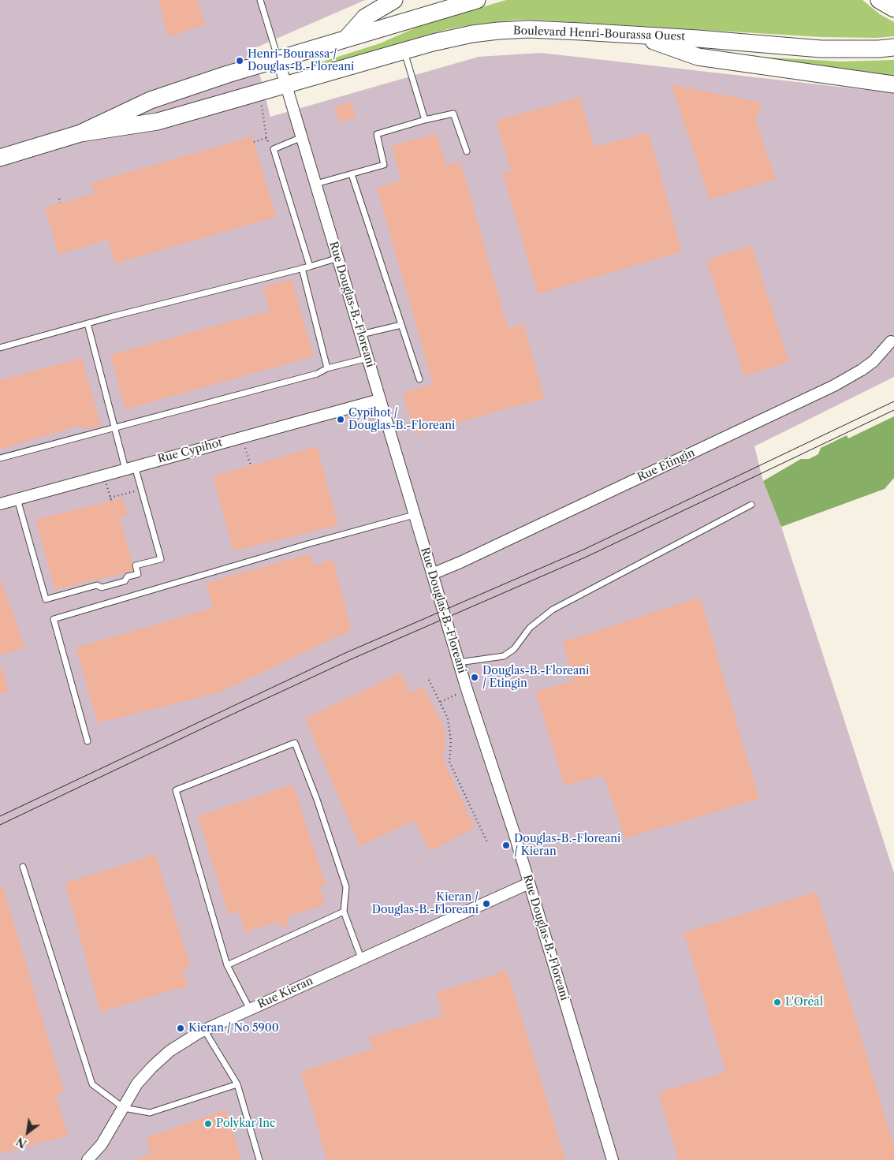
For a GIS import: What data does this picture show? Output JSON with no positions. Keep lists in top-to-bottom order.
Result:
{
  "streets": {
    "main road": ["Boulevard Henri-Bourassa Ouest"],
    "street": [
      "Rue Douglas-B.-Floreani",
      "Rue Cypihot",
      "Rue Etingin",
      "Rue Kieran"
    ]
  },
  "crossings": [
    ["Boulevard Henri-Bourassa Ouest", "Rue Douglas-B.-Floreani"],
    ["Rue Douglas-B.-Floreani", "Rue Cypihot"],
    ["Rue Douglas-B.-Floreani", "Rue Etingin"],
    ["Rue Douglas-B.-Floreani", "Rue Kieran"]
  ],
  "places": [
    "Henri-Bourassa / Douglas-B.-Floreani",
    "Cypihot / Douglas-B.-Floreani",
    "Douglas-B.-Floreani / Etingin",
    "Douglas-B.-Floreani / Kieran",
    "Kieran / Douglas-B.-Floreani",
    "L'Oréal",
    "Kieran / No 5900",
    "Polykar Inc"
  ],
  "north": "bottom left"
}
